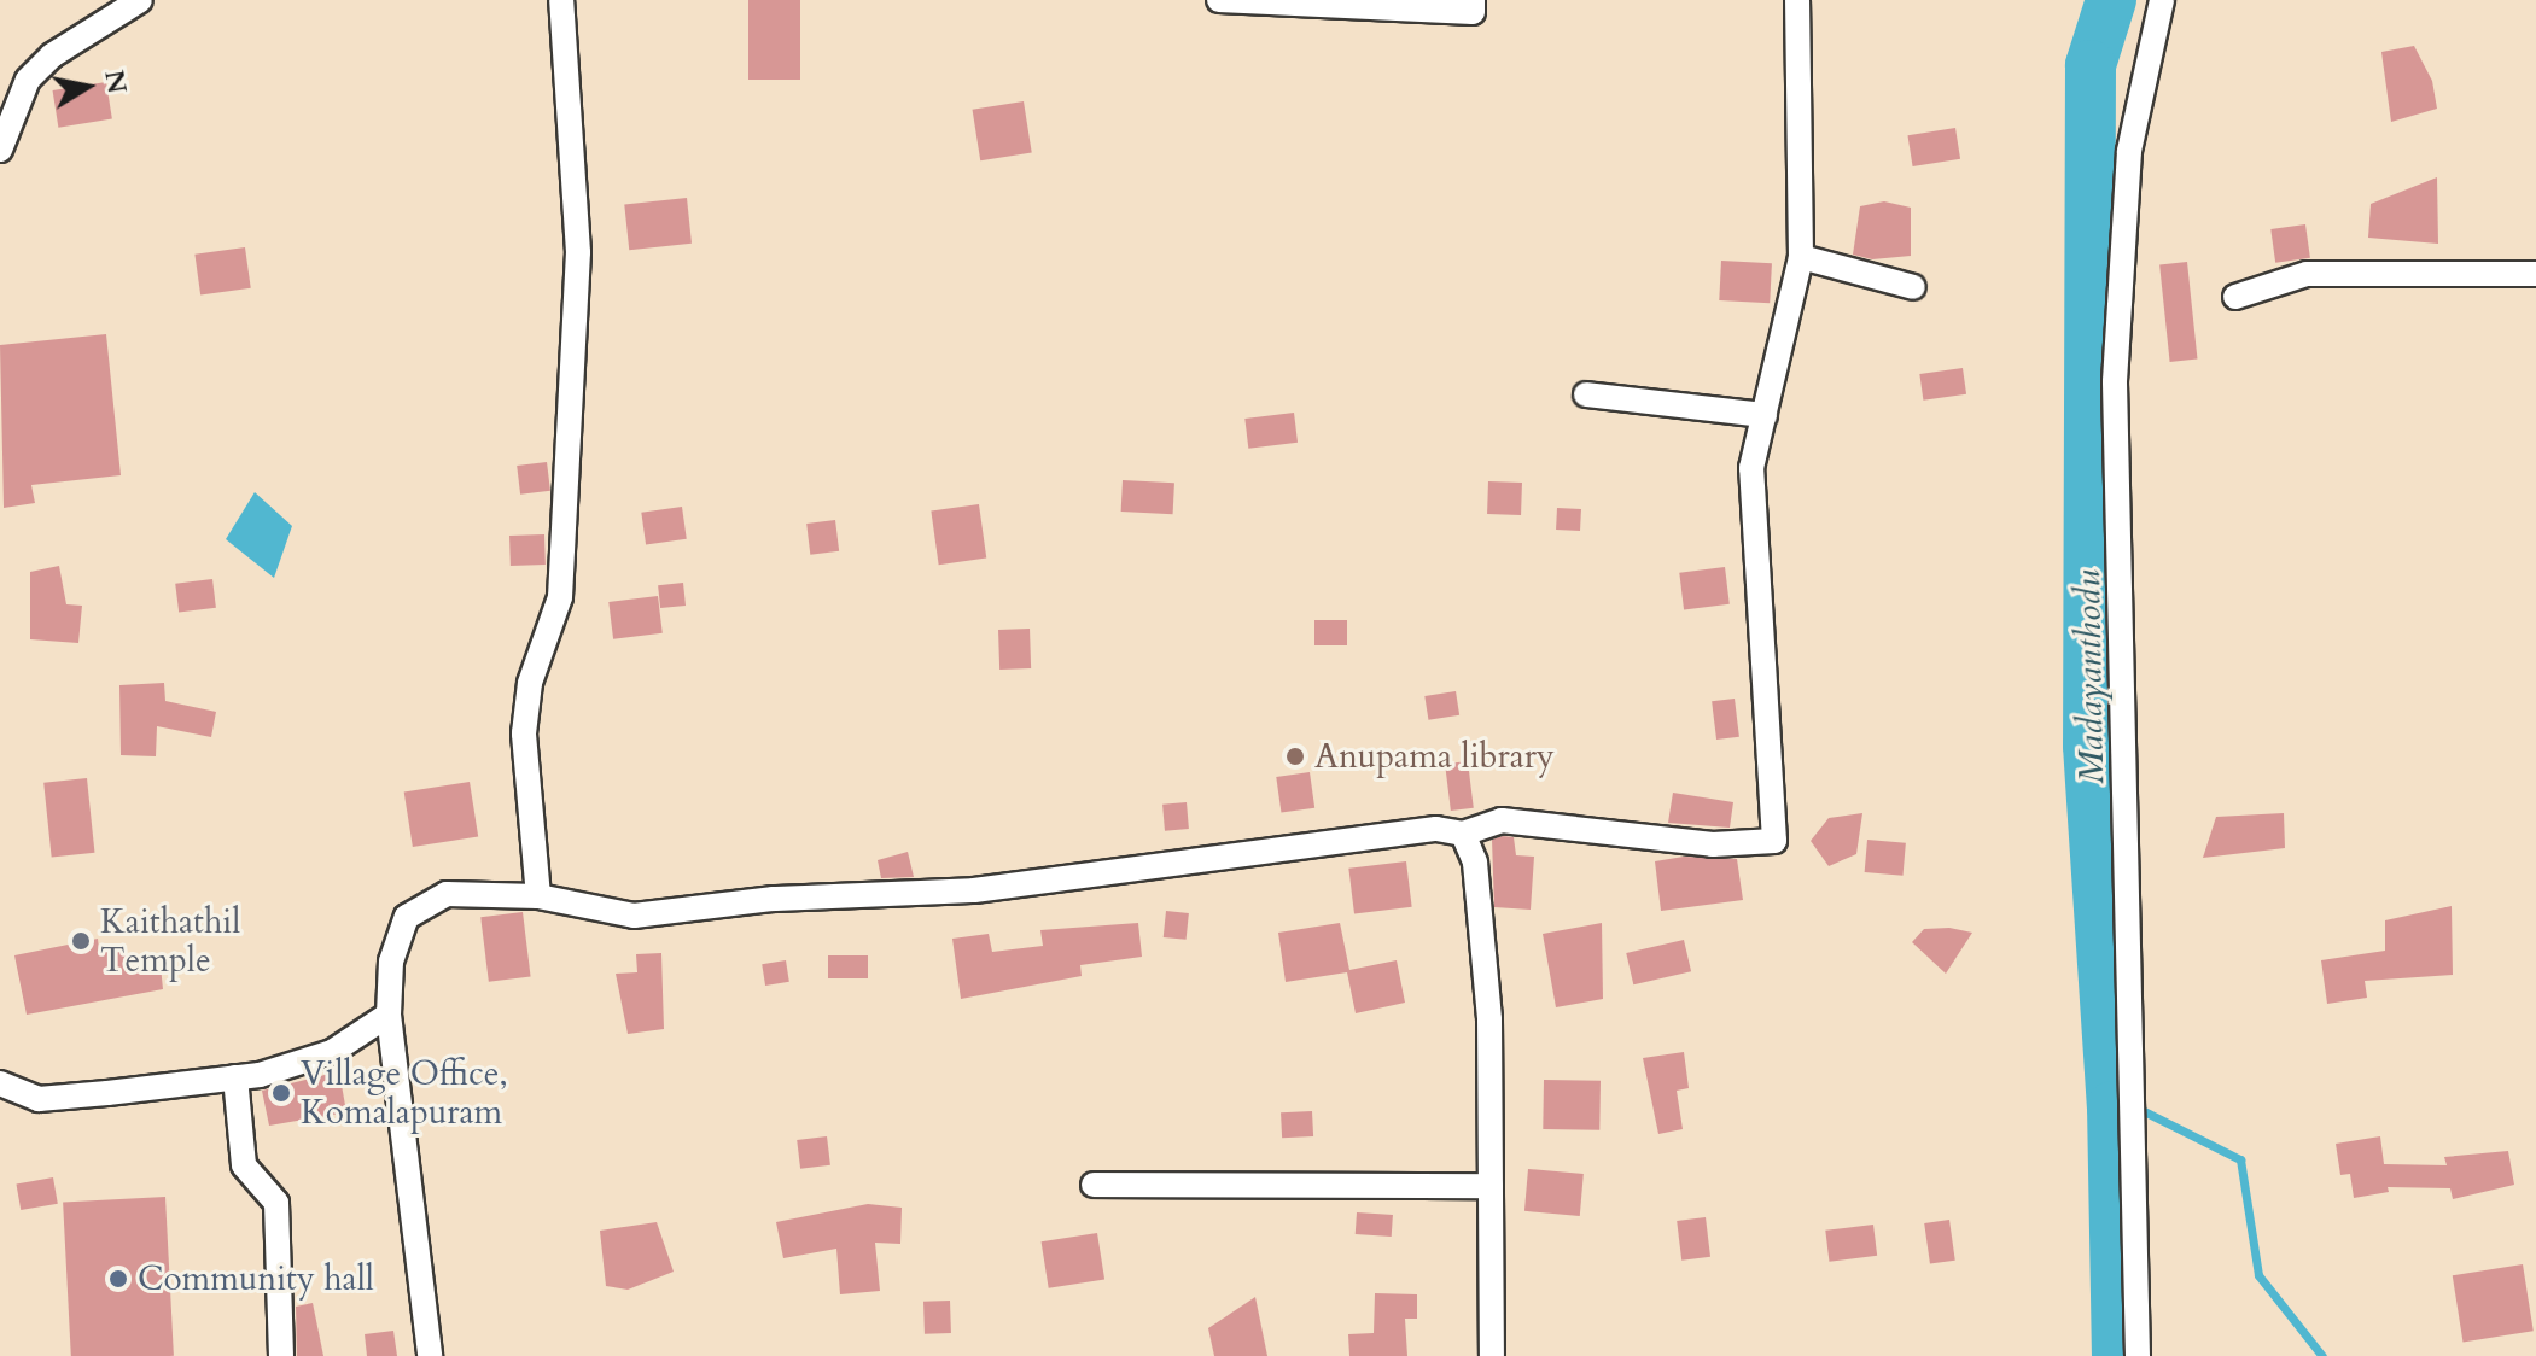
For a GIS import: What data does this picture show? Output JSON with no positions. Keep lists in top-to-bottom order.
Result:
{
  "water": ["Madayanthodu"],
  "places": [
    "Anupama library",
    "Kaithathil Temple",
    "Village Office, Komalapuram",
    "Community hall"
  ],
  "north": "right"
}
